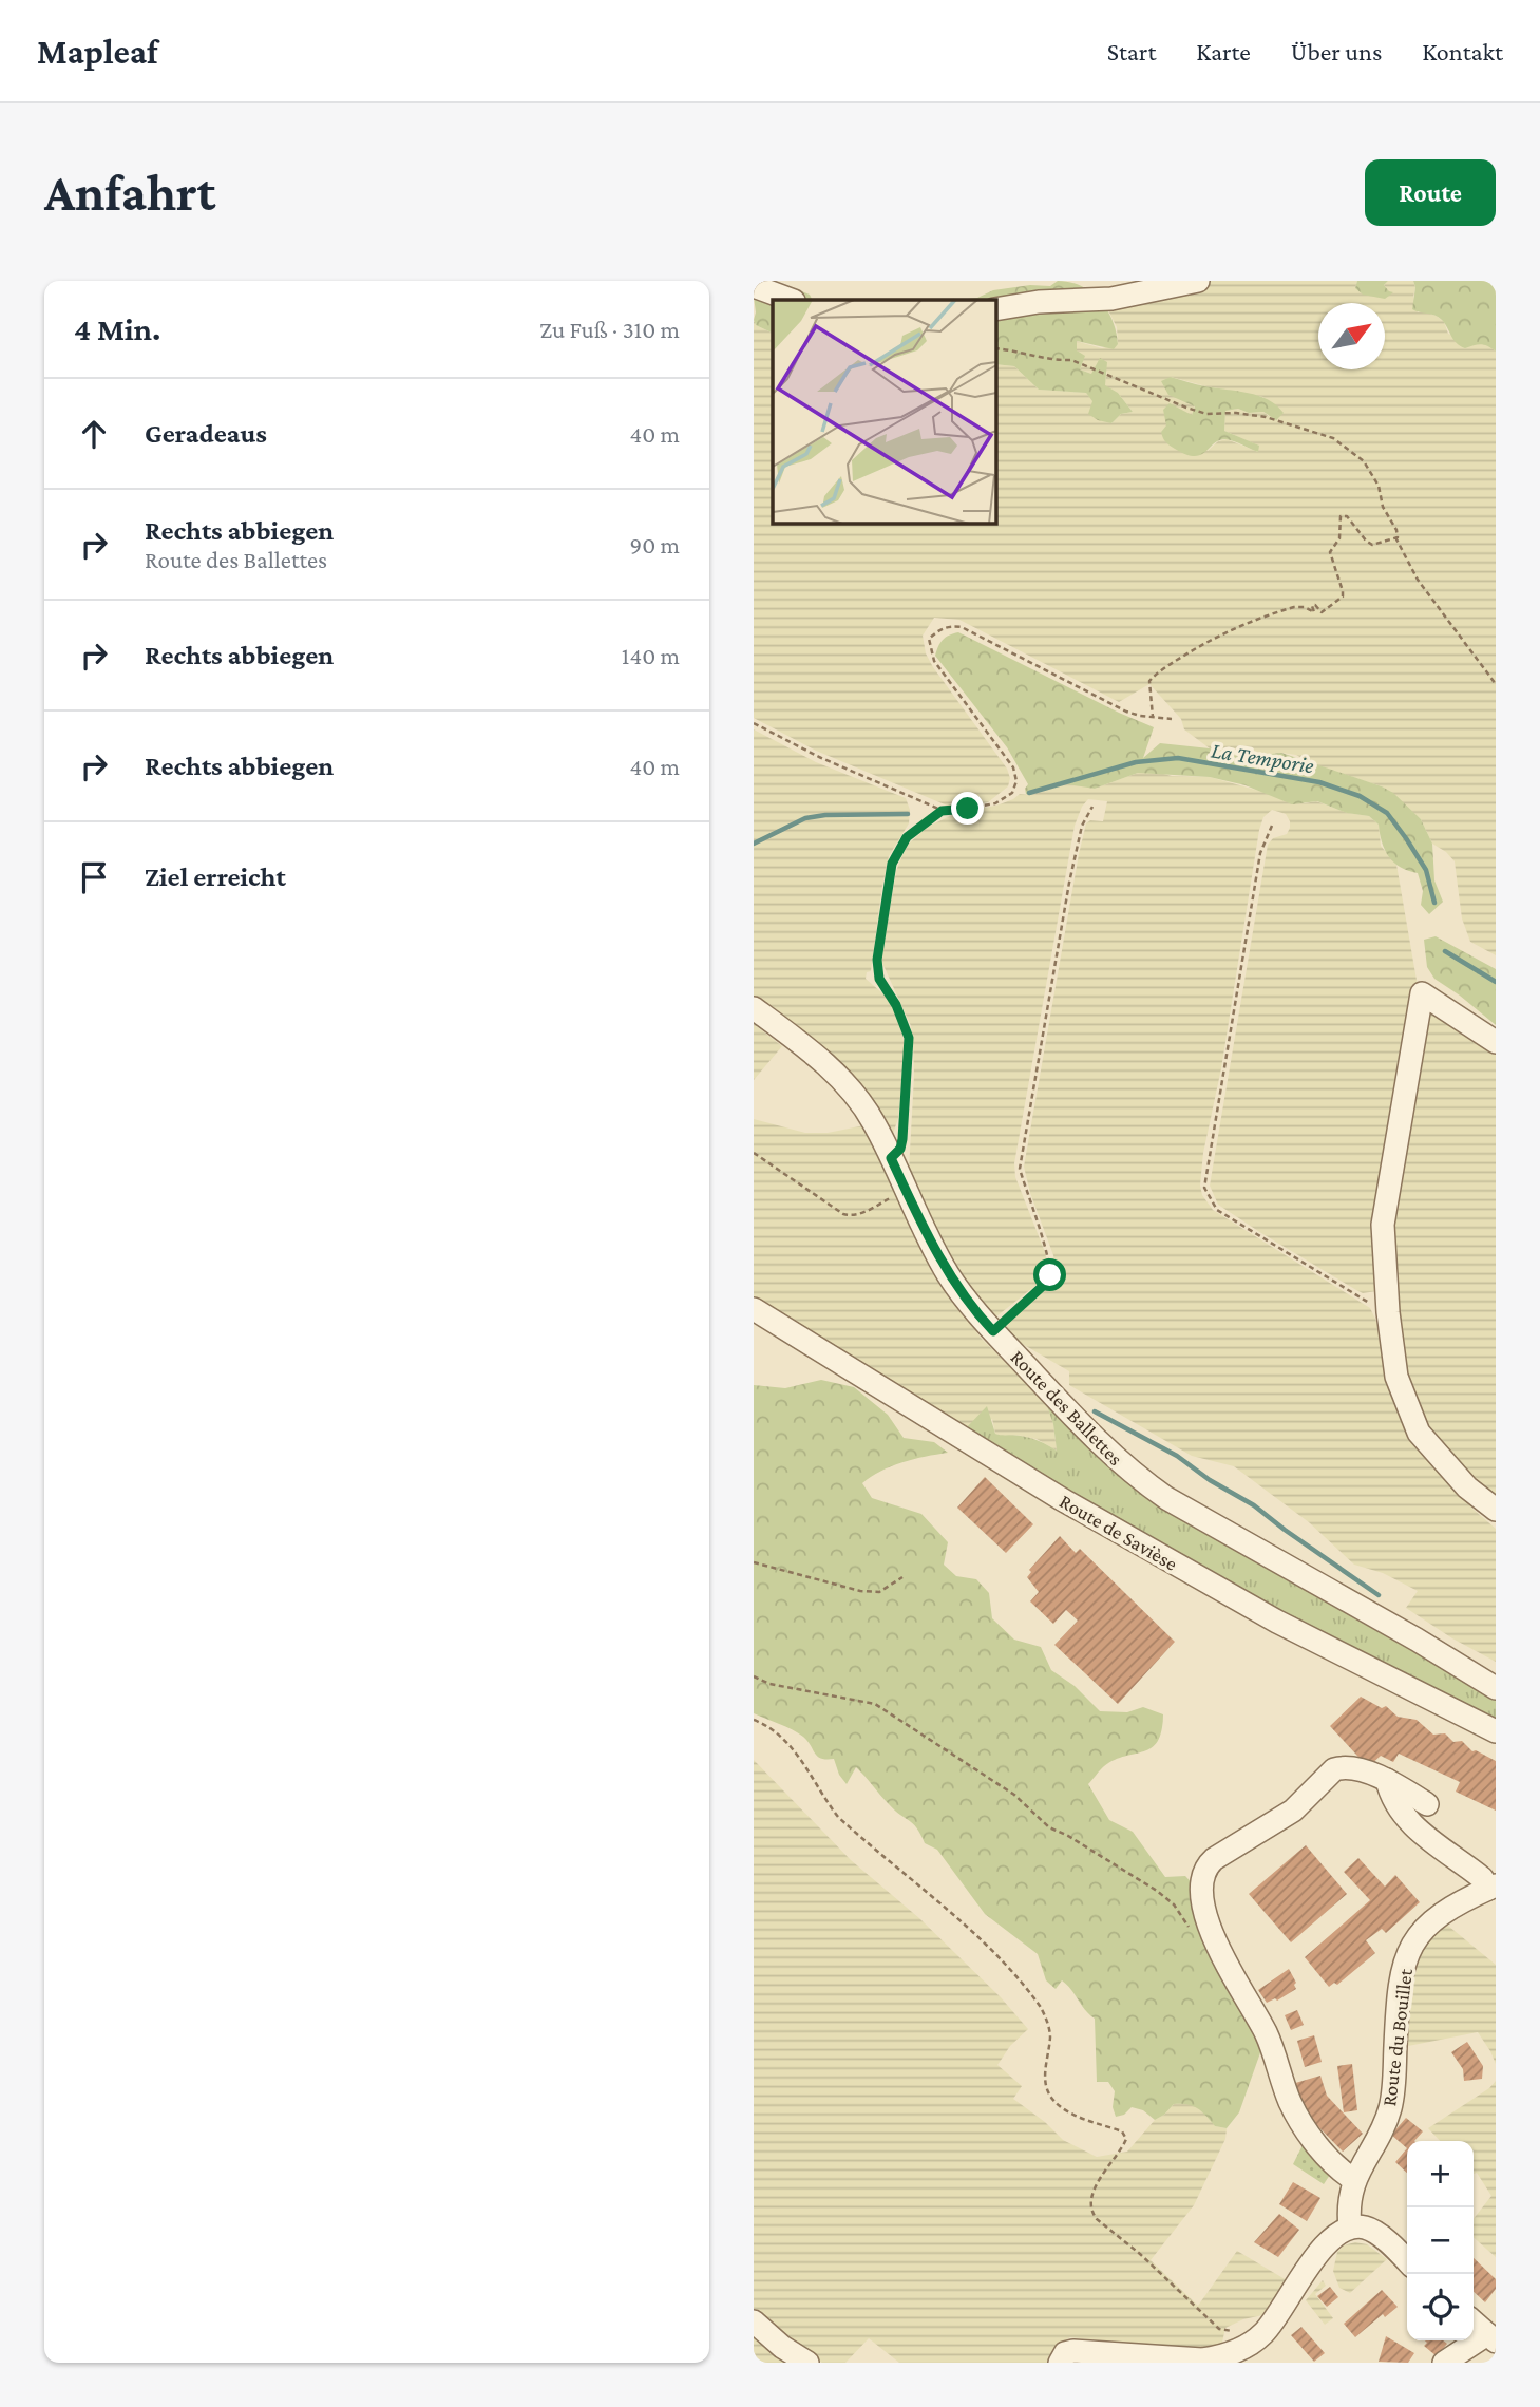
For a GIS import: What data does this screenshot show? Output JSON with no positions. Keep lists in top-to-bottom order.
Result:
{
  "streets": {
    "street": ["Route des Ballettes", "Route de Savièse", "Route du Bouillet"]
  },
  "water": ["La Temporie"],
  "north": "top right",
  "page": {
    "header": "Mapleaf",
    "nav": [
      "Start",
      "Karte",
      "Über uns",
      "Kontakt"
    ],
    "buttons": "Route",
    "title": "Anfahrt",
    "heading": ["4 Min.", "Zu Fuß · 310 m"],
    "list": [
      ["Geradeaus", "40 m"],
      ["Rechts abbiegen", "Route des Ballettes", "90 m"],
      ["Rechts abbiegen", "140 m"],
      ["Rechts abbiegen", "40 m"],
      "Ziel erreicht"
    ],
    "map_buttons": ["+", "−"]
  }
}
